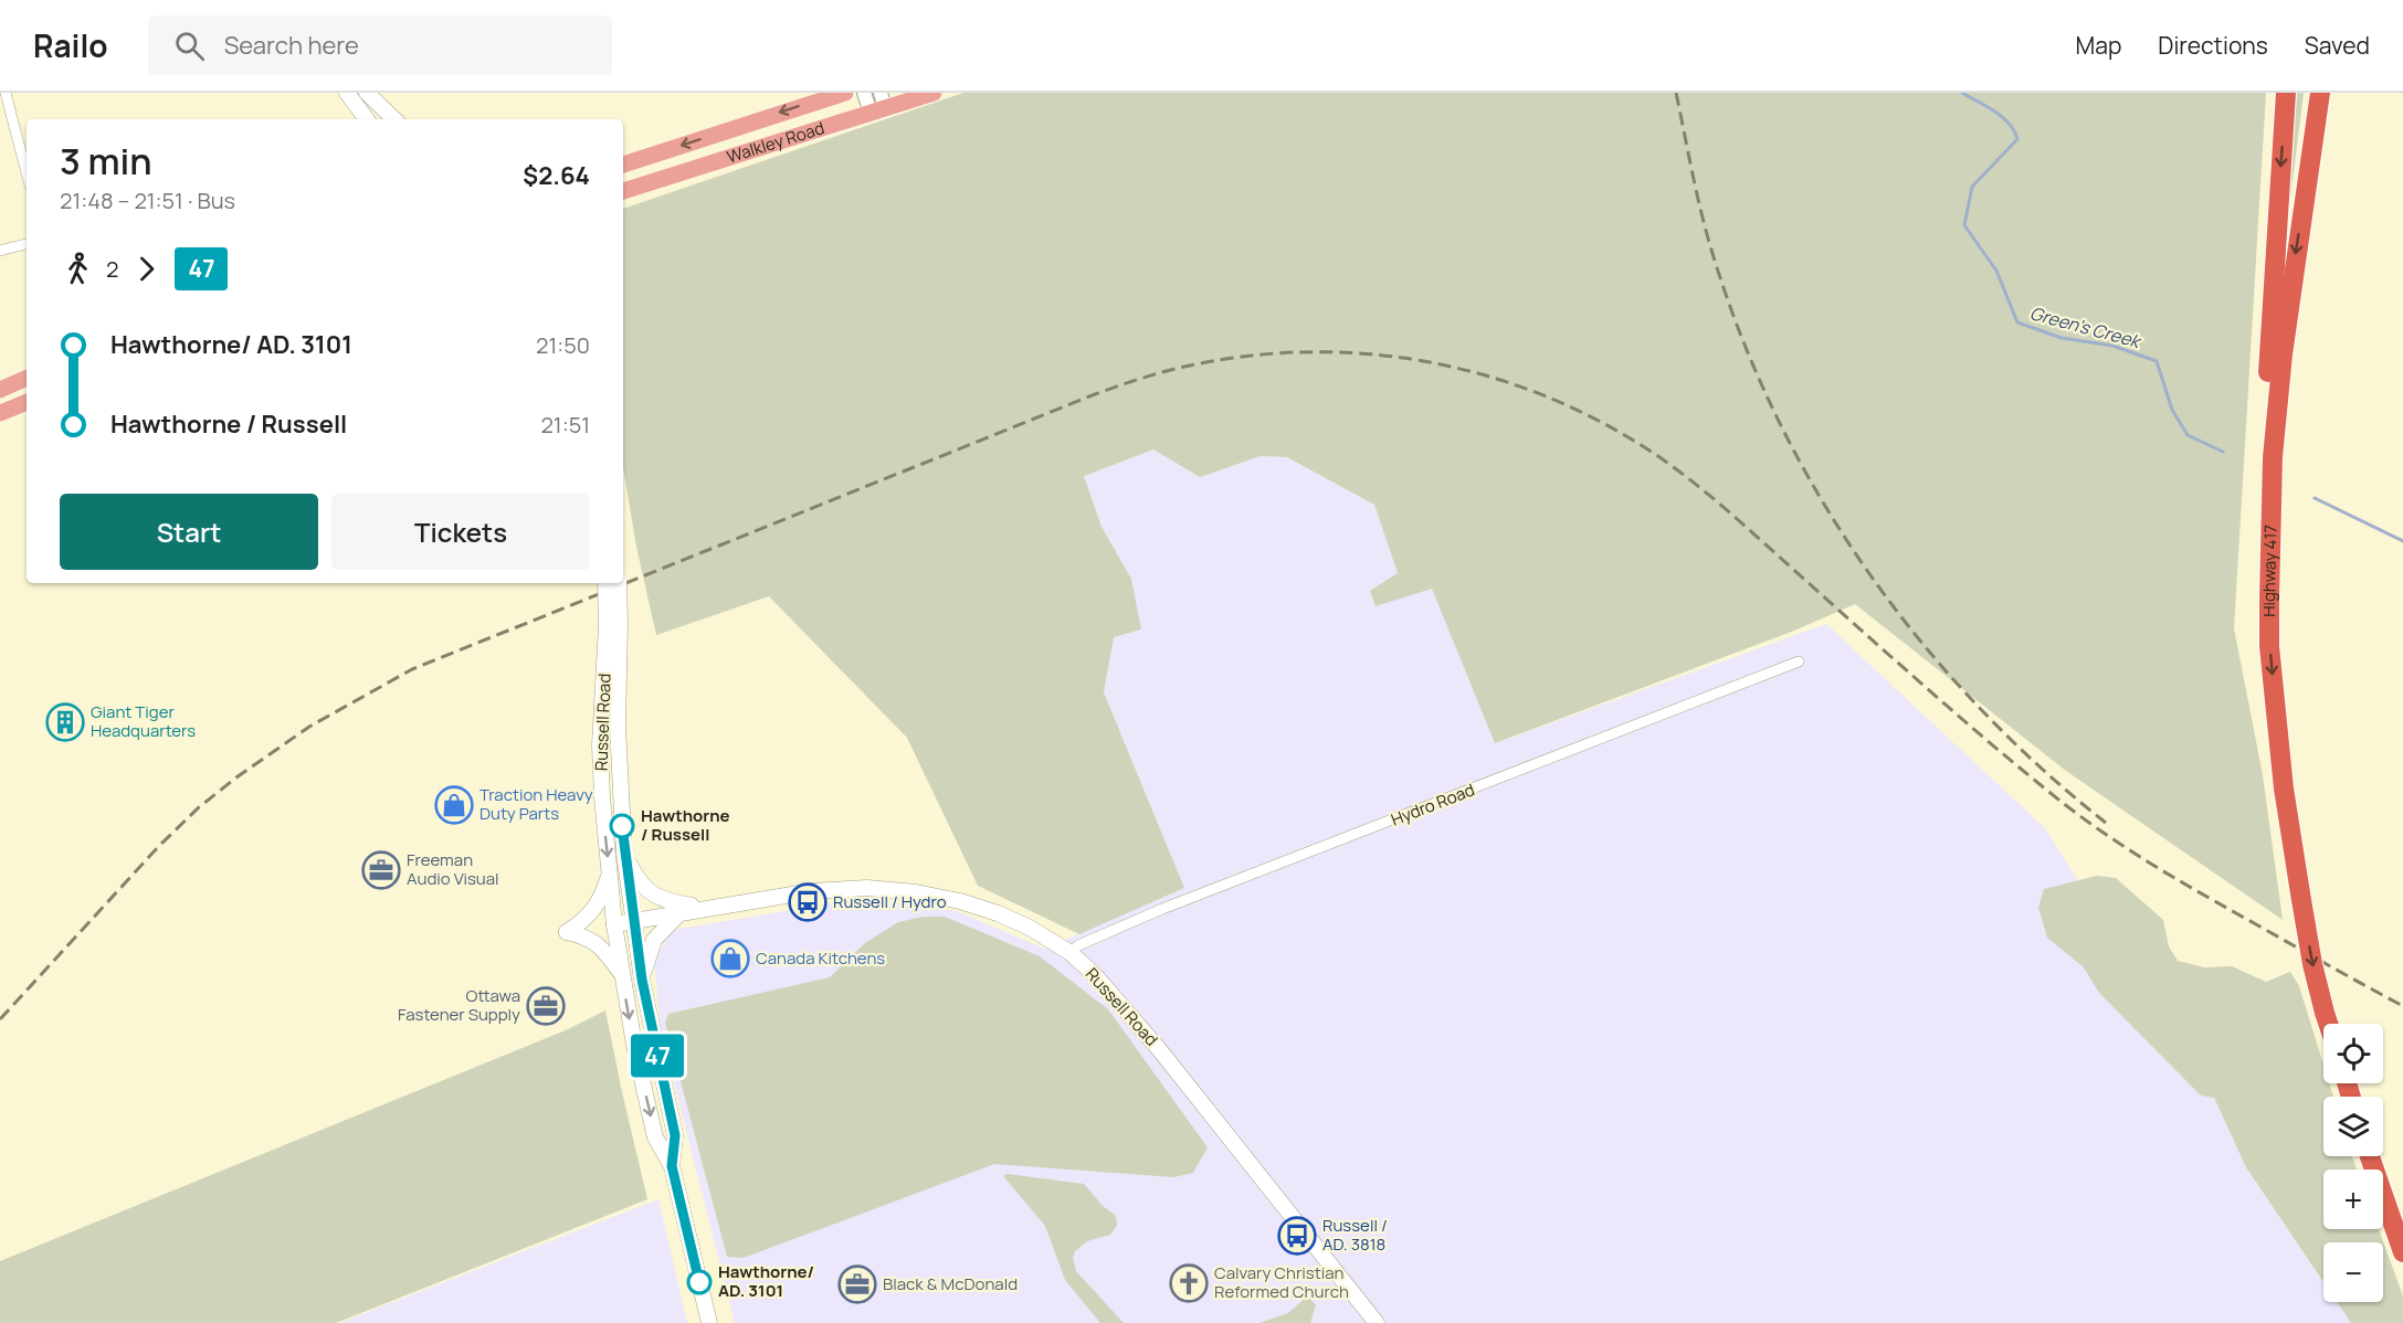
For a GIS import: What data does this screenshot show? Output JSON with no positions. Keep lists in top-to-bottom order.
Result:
{
  "streets": {
    "highway": ["Highway 417"],
    "main road": ["Walkley Road", "Russell Road"],
    "street": ["Hydro Road"]
  },
  "crossings": [
    ["Russell Road", "Hydro Road"]
  ],
  "water": ["Green's Creek"],
  "places": {
    "building": ["Giant Tiger Headquarters"],
    "shop": ["Traction Heavy Duty Parts", "Canada Kitchens"],
    "other": ["Hawthorne / Russell", "Hawthorne/ AD. 3101"],
    "office": ["Freeman Audio Visual", "Ottawa Fastener Supply", "Black & McDonald"],
    "bus stop": ["Russell / Hydro", "Russell / AD. 3818"],
    "church": ["Calvary Christian Reformed Church"]
  },
  "lines": ["bus line 47"],
  "page": {
    "header": "Railo",
    "search": "Search here",
    "nav": ["Map", "Directions", "Saved"],
    "on_map": "47",
    "heading": ["3 min", "21:48 – 21:51 · Bus", "$2.64"],
    "legs": ["2", "47"],
    "list": [
      {
        "name": "Hawthorne/ AD. 3101",
        "value": "21:50"
      },
      {
        "name": "Hawthorne / Russell",
        "value": "21:51"
      }
    ],
    "buttons": ["Start", "Tickets"],
    "map_buttons": ["+", "−"]
  }
}
